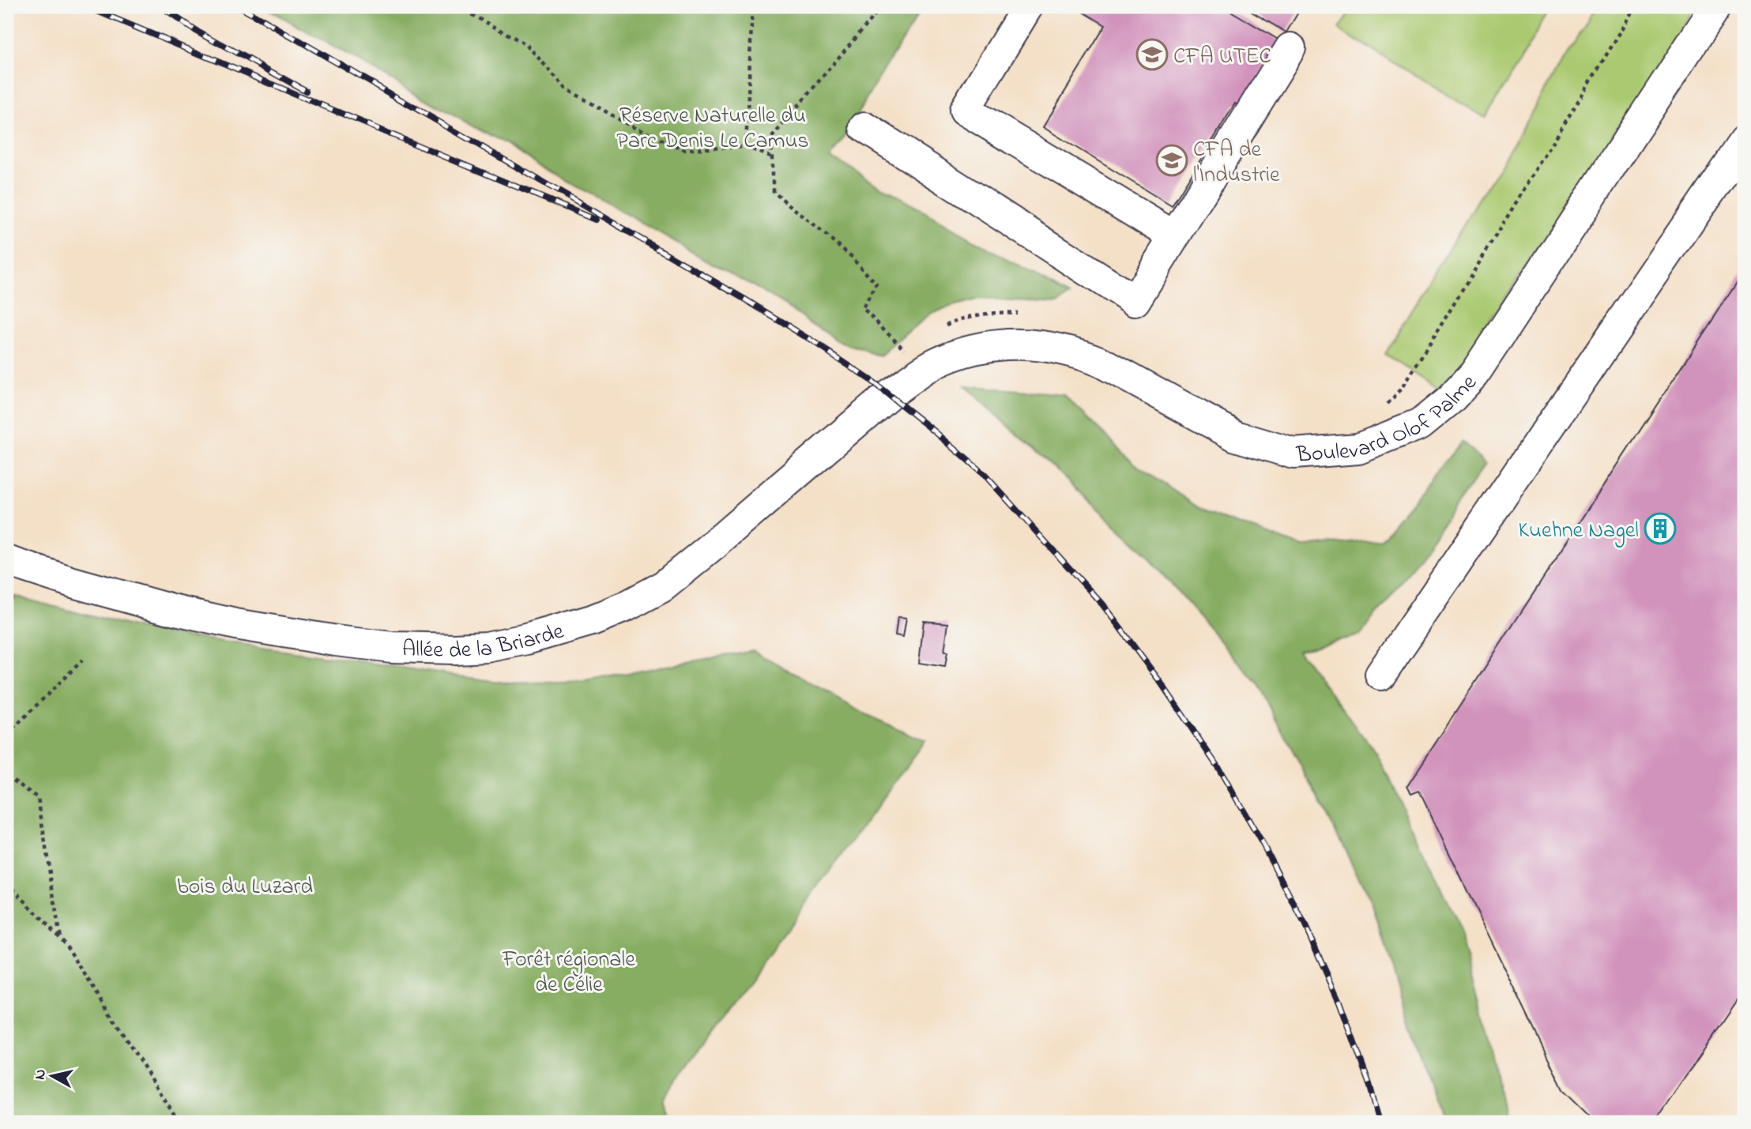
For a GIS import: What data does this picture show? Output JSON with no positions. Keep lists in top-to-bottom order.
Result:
{
  "streets": {
    "street": ["Boulevard Olof Palme", "Allée de la Briarde"]
  },
  "crossings": [
    ["Boulevard Olof Palme", "Allée de la Briarde"]
  ],
  "parks": ["Réserve Naturelle du Parc Denis Le Camus", "bois du Luzard", "Forêt régionale de Célie"],
  "places": {
    "school or university": ["CFA UTEC", "CFA de l'Industrie"],
    "building": ["Kuehne Nagel"]
  },
  "north": "left"
}
